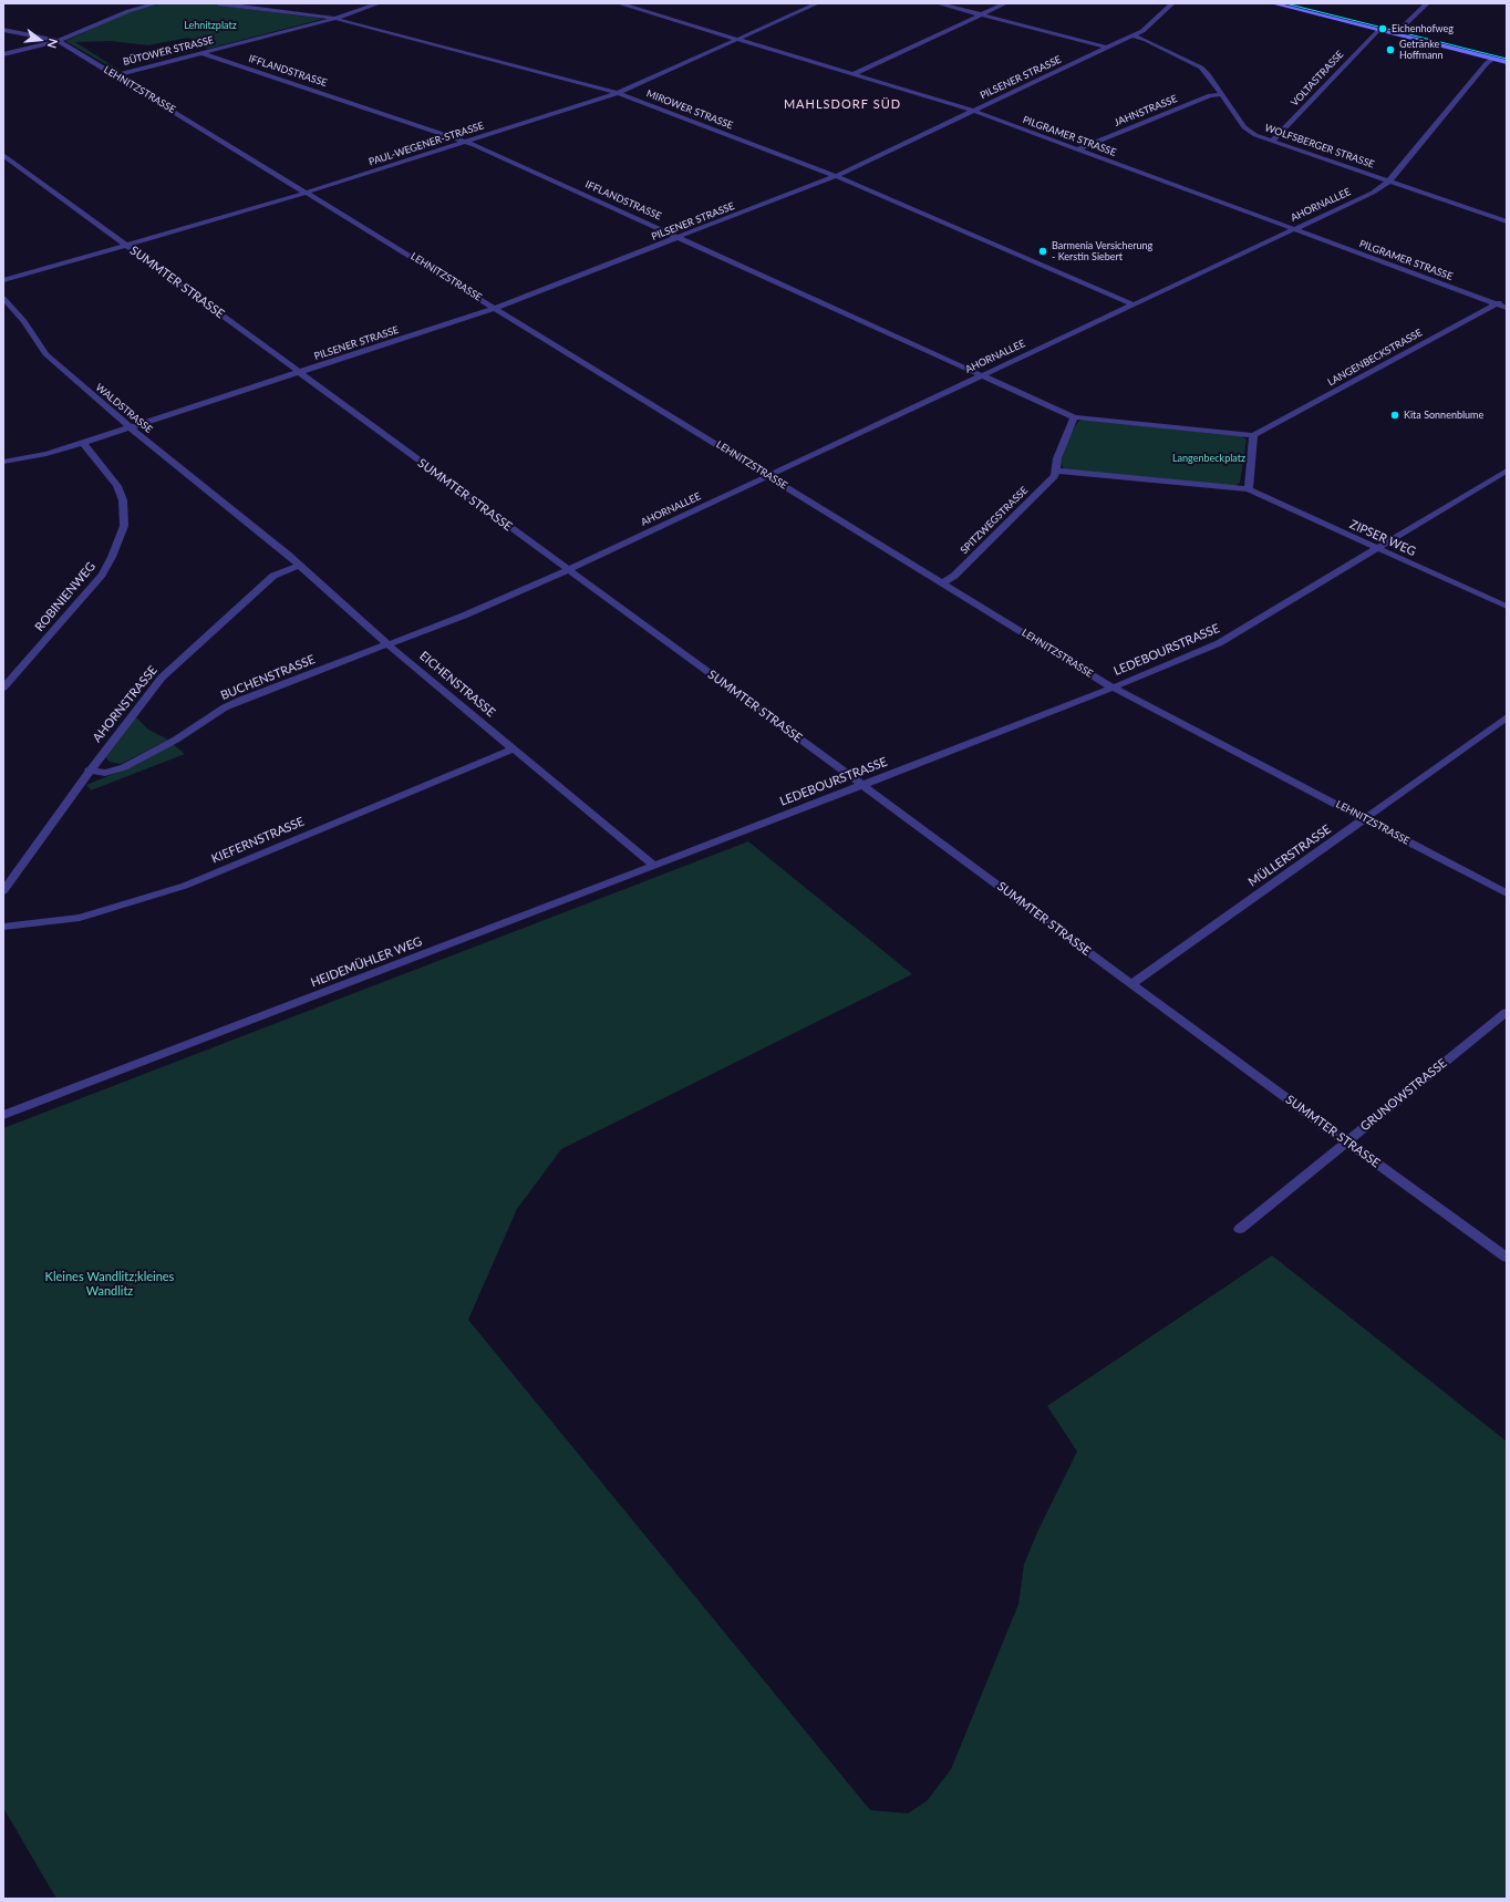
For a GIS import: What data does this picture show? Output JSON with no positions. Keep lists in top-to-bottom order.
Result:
{
  "streets": {
    "street": [
      "BÜTOWER STRASSE",
      "IFFLANDSTRASSE",
      "PILSENER STRASSE",
      "VOLTASTRASSE",
      "LEHNITZSTRASSE",
      "MIROWER STRASSE",
      "JAHNSTRASSE",
      "PILGRAMER STRASSE",
      "PAUL-WEGENER-STRASSE",
      "WOLFSBERGER STRASSE",
      "AHORNALLEE",
      "SUMMTER STRASSE",
      "LANGENBECKSTRASSE",
      "WALDSTRASSE",
      "SPITZWEGSTRASSE",
      "ZIPSER WEG",
      "ROBINIENWEG",
      "LEDEBOURSTRASSE",
      "BUCHENSTRASSE",
      "EICHENSTRASSE",
      "AHORNSTRASSE",
      "KIEFERNSTRASSE",
      "MÜLLERSTRASSE",
      "HEIDEMÜHLER WEG",
      "GRUNOWSTRASSE"
    ]
  },
  "crossings": [
    ["BÜTOWER STRASSE", "IFFLANDSTRASSE"],
    ["BÜTOWER STRASSE", "LEHNITZSTRASSE"],
    ["BÜTOWER STRASSE", "MIROWER STRASSE"],
    ["IFFLANDSTRASSE", "PILSENER STRASSE"],
    ["IFFLANDSTRASSE", "PAUL-WEGENER-STRASSE"],
    ["IFFLANDSTRASSE", "AHORNALLEE"],
    ["PILSENER STRASSE", "LEHNITZSTRASSE"],
    ["PILSENER STRASSE", "MIROWER STRASSE"],
    ["PILSENER STRASSE", "PILGRAMER STRASSE"],
    ["PILSENER STRASSE", "WOLFSBERGER STRASSE"],
    ["PILSENER STRASSE", "SUMMTER STRASSE"],
    ["PILSENER STRASSE", "WALDSTRASSE"],
    ["PILSENER STRASSE", "ROBINIENWEG"],
    ["VOLTASTRASSE", "WOLFSBERGER STRASSE"],
    ["LEHNITZSTRASSE", "PAUL-WEGENER-STRASSE"],
    ["LEHNITZSTRASSE", "AHORNALLEE"],
    ["LEHNITZSTRASSE", "SPITZWEGSTRASSE"],
    ["LEHNITZSTRASSE", "LEDEBOURSTRASSE"],
    ["LEHNITZSTRASSE", "MÜLLERSTRASSE"],
    ["MIROWER STRASSE", "PAUL-WEGENER-STRASSE"],
    ["MIROWER STRASSE", "AHORNALLEE"],
    ["JAHNSTRASSE", "PILGRAMER STRASSE"],
    ["JAHNSTRASSE", "WOLFSBERGER STRASSE"],
    ["PILGRAMER STRASSE", "PAUL-WEGENER-STRASSE"],
    ["PILGRAMER STRASSE", "AHORNALLEE"],
    ["PILGRAMER STRASSE", "LANGENBECKSTRASSE"],
    ["PAUL-WEGENER-STRASSE", "SUMMTER STRASSE"],
    ["WOLFSBERGER STRASSE", "AHORNALLEE"],
    ["AHORNALLEE", "SUMMTER STRASSE"],
    ["AHORNALLEE", "BUCHENSTRASSE"],
    ["SUMMTER STRASSE", "LEDEBOURSTRASSE"],
    ["SUMMTER STRASSE", "MÜLLERSTRASSE"],
    ["SUMMTER STRASSE", "GRUNOWSTRASSE"],
    ["WALDSTRASSE", "EICHENSTRASSE"],
    ["ZIPSER WEG", "LEDEBOURSTRASSE"],
    ["LEDEBOURSTRASSE", "HEIDEMÜHLER WEG"],
    ["BUCHENSTRASSE", "EICHENSTRASSE"],
    ["BUCHENSTRASSE", "AHORNSTRASSE"],
    ["EICHENSTRASSE", "AHORNSTRASSE"],
    ["EICHENSTRASSE", "KIEFERNSTRASSE"],
    ["EICHENSTRASSE", "HEIDEMÜHLER WEG"]
  ],
  "districts": ["MAHLSDORF SÜD"],
  "parks": ["Lehnitzplatz", "Langenbeckplatz", "Kleines Wandlitz;kleines Wandlitz"],
  "places": [
    "Eichenhofweg",
    "Getränke Hoffmann",
    "Barmenia Versicherung - Kerstin Siebert",
    "Kita Sonnenblume"
  ],
  "north": "right"
}
